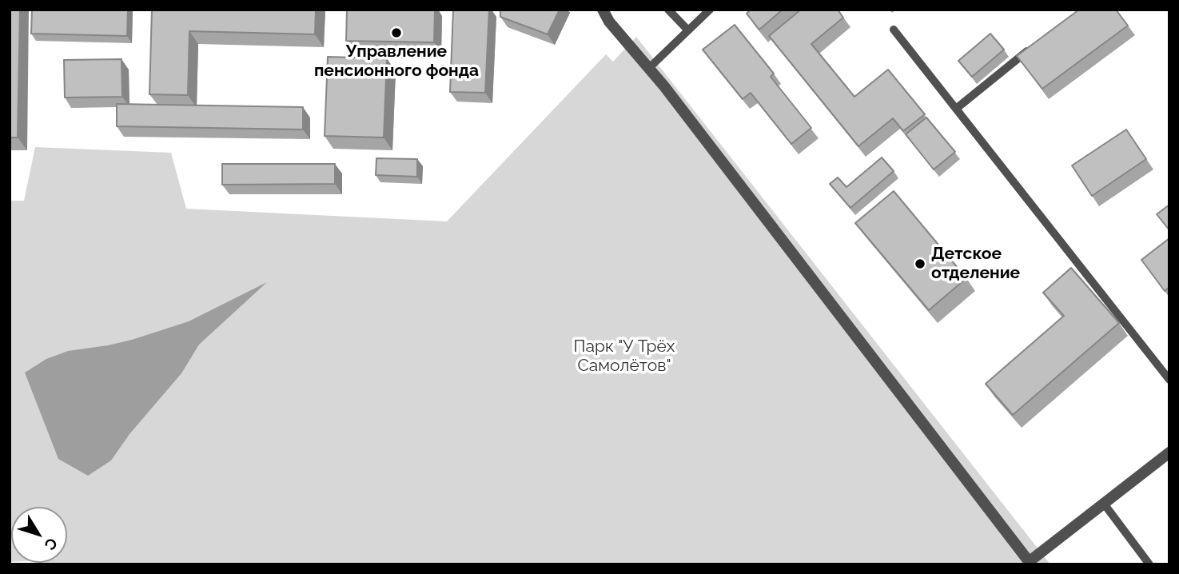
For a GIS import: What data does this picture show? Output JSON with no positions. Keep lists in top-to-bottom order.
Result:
{
  "parks": ["Парк \"У Трёх Самолётов\""],
  "places": ["Управление пенсионного фонда", "Детское отделение"],
  "north": "bottom right"
}
